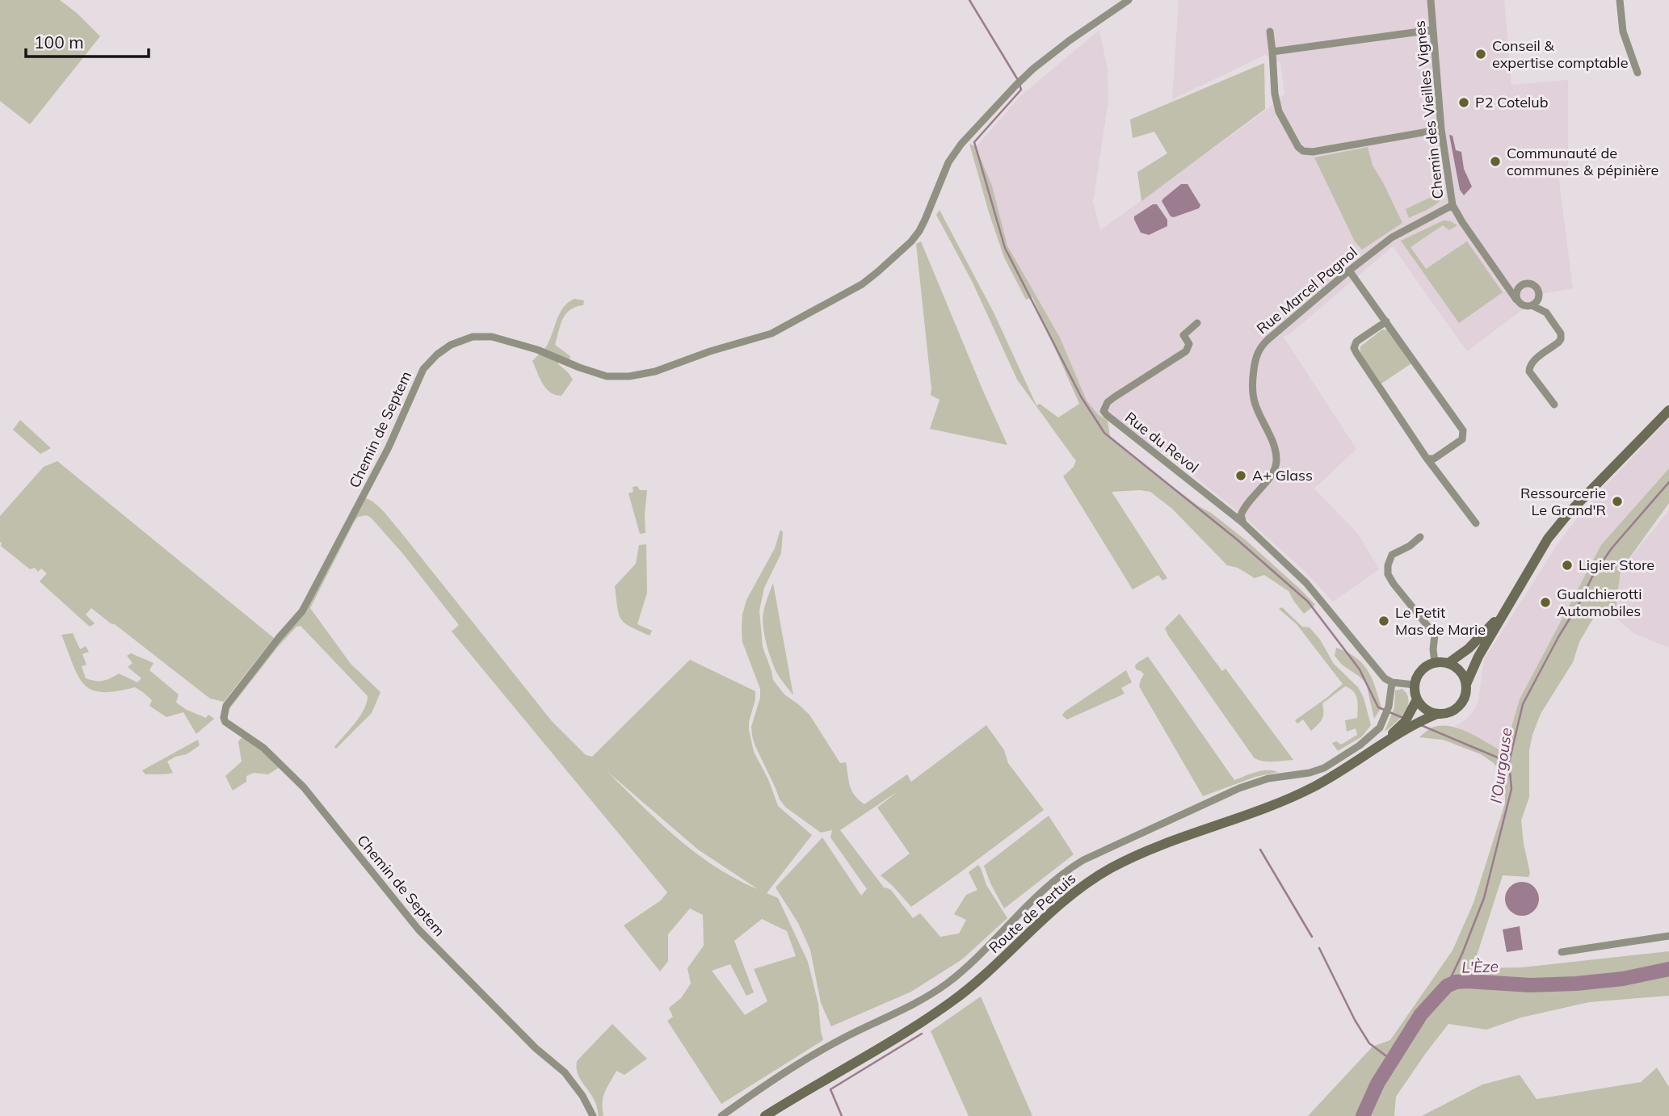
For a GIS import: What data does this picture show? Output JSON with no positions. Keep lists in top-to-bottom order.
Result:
{
  "streets": {
    "main road": ["Route de Pertuis"],
    "street": [
      "Chemin des Vieilles Vignes",
      "Rue Marcel Pagnol",
      "Chemin de Septem",
      "Rue du Revol"
    ]
  },
  "crossings": [
    ["Chemin des Vieilles Vignes", "Rue Marcel Pagnol"],
    ["Rue Marcel Pagnol", "Rue du Revol"]
  ],
  "water": ["l'Ourgouse", "L'Èze"],
  "places": [
    "Conseil & expertise comptable",
    "P2 Cotelub",
    "Communauté de communes & pépinière",
    "A+ Glass",
    "Ressourcerie Le Grand'R",
    "Ligier Store",
    "Gualchierotti Automobiles",
    "Le Petit Mas de Marie"
  ],
  "scale_bar": "100 m"
}
